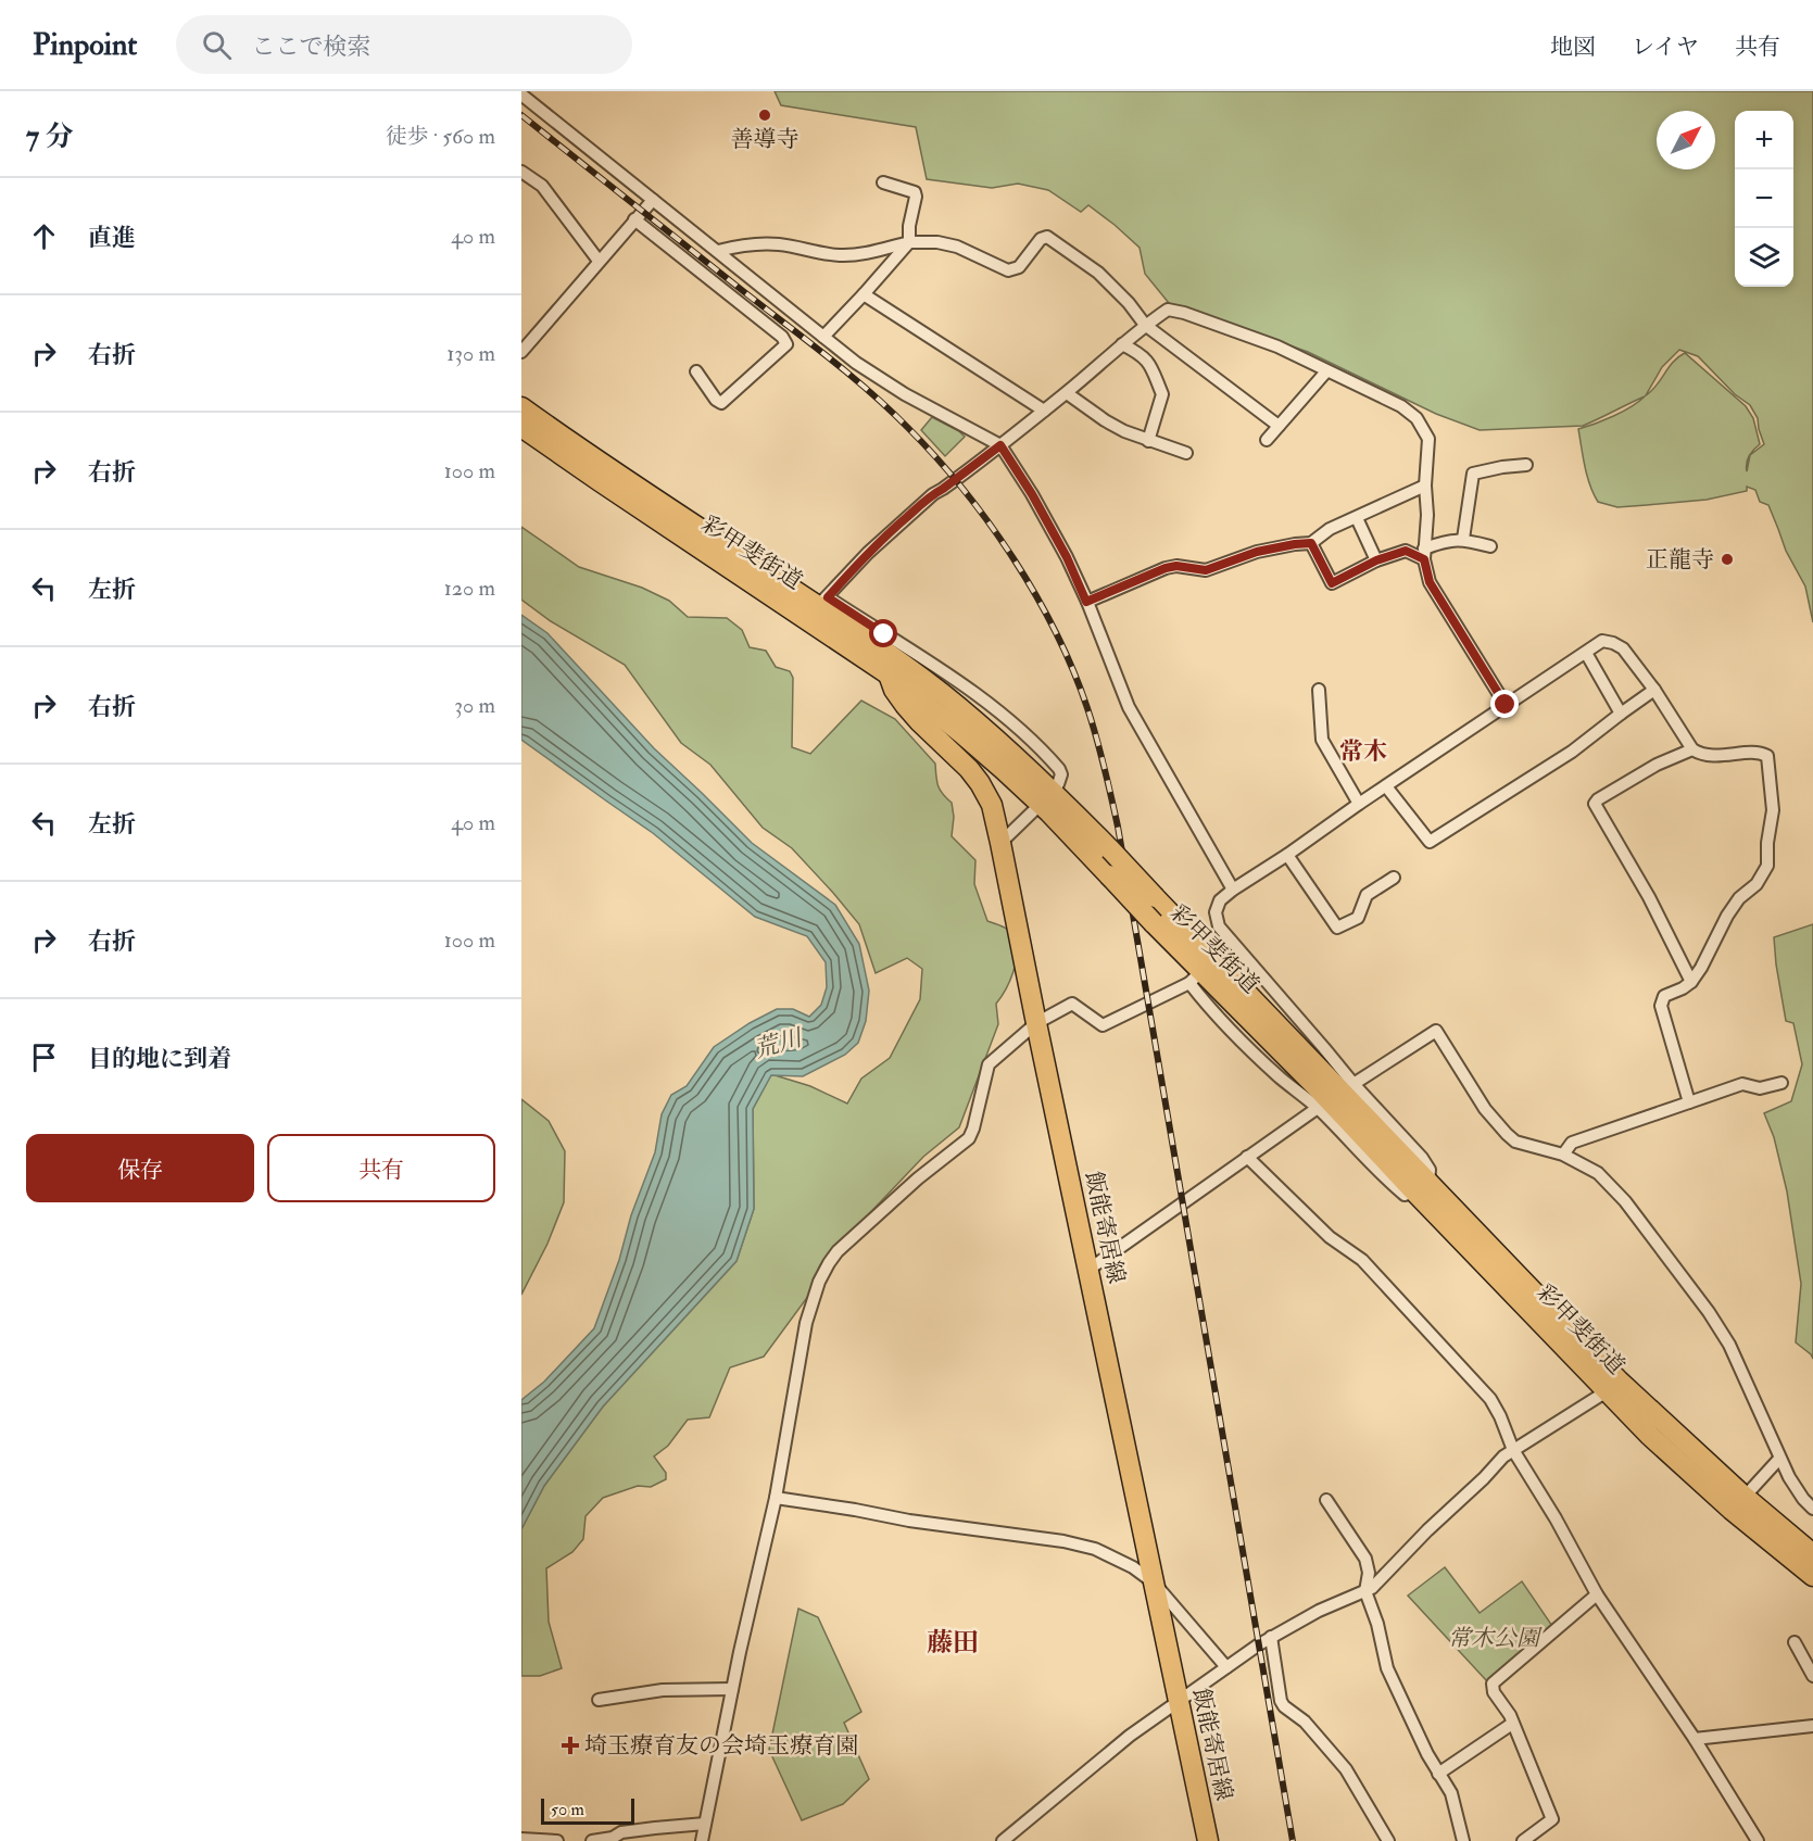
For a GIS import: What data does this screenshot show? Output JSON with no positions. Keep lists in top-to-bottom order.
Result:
{
  "streets": {
    "main road": ["彩甲斐街道", "飯能寄居線"]
  },
  "crossings": [
    ["彩甲斐街道", "飯能寄居線"]
  ],
  "districts": ["常木", "藤田"],
  "water": ["荒川"],
  "parks": ["常木公園"],
  "places": {
    "other": ["善導寺", "正龍寺"],
    "health": ["埼玉療育友の会埼玉療育園"]
  },
  "scale_bar": "50 m",
  "north": "top right",
  "page": {
    "header": "Pinpoint",
    "search": "ここで検索",
    "nav": ["地図", "レイヤ", "共有"],
    "heading": ["7 分", "徒歩 · 560 m"],
    "map_buttons": ["+", "−"],
    "list": [
      ["直進", "40 m"],
      ["右折", "130 m"],
      ["右折", "100 m"],
      ["左折", "120 m"],
      ["右折", "30 m"],
      ["左折", "40 m"],
      ["右折", "100 m"],
      "目的地に到着"
    ],
    "buttons": ["保存", "共有"],
    "scale": "50 m"
  }
}
